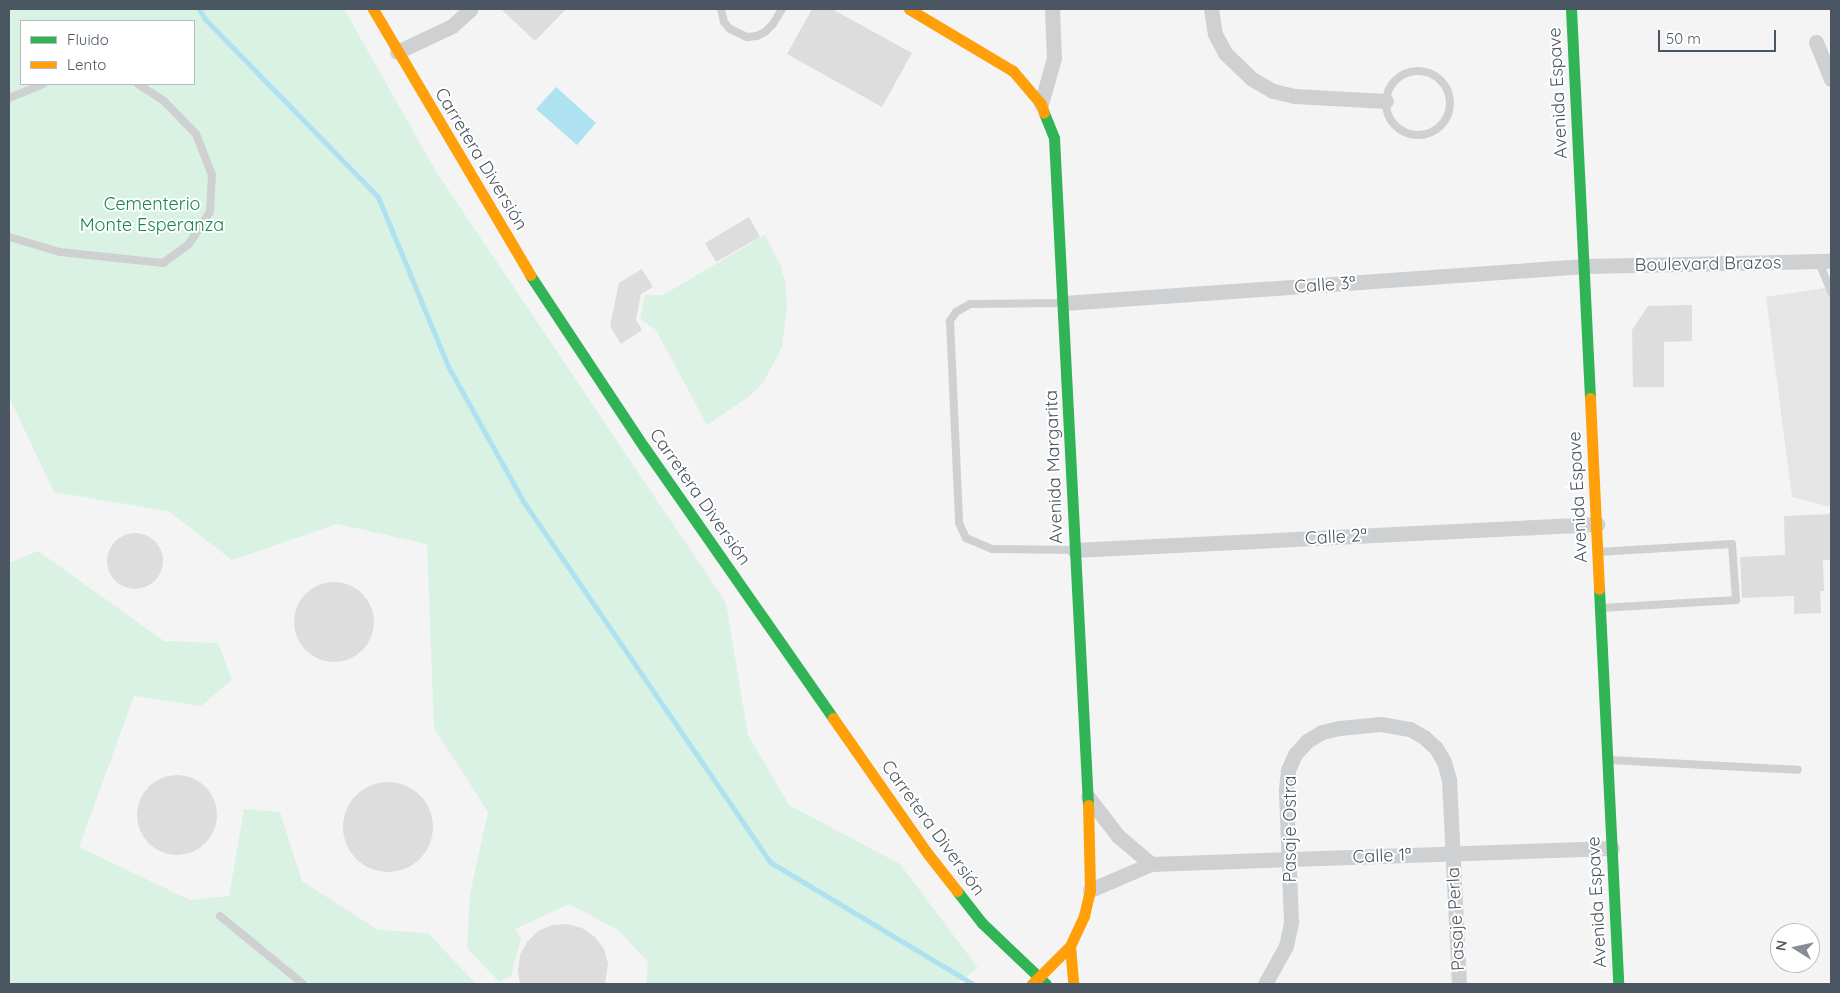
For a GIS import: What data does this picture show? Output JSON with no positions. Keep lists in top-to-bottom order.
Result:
{
  "streets": {
    "street": [
      "Avenida Espave",
      "Carretera Diversión",
      "Boulevard Brazos",
      "Calle 3ª",
      "Avenida Margarita",
      "Calle 2ª",
      "Pasaje Ostra",
      "Calle 1ª",
      "Pasaje Perla"
    ]
  },
  "crossings": [
    ["Avenida Espave", "Boulevard Brazos"],
    ["Avenida Espave", "Calle 3ª"],
    ["Avenida Espave", "Calle 2ª"],
    ["Avenida Espave", "Calle 1ª"],
    ["Carretera Diversión", "Avenida Margarita"],
    ["Boulevard Brazos", "Calle 3ª"],
    ["Calle 3ª", "Avenida Margarita"],
    ["Avenida Margarita", "Calle 2ª"],
    ["Pasaje Ostra", "Calle 1ª"],
    ["Pasaje Ostra", "Pasaje Perla"],
    ["Calle 1ª", "Pasaje Perla"]
  ],
  "parks": ["Cementerio Monte Esperanza"],
  "legend": ["Fluido", "Lento"],
  "scale_bar": "50 m",
  "north": "left"
}
